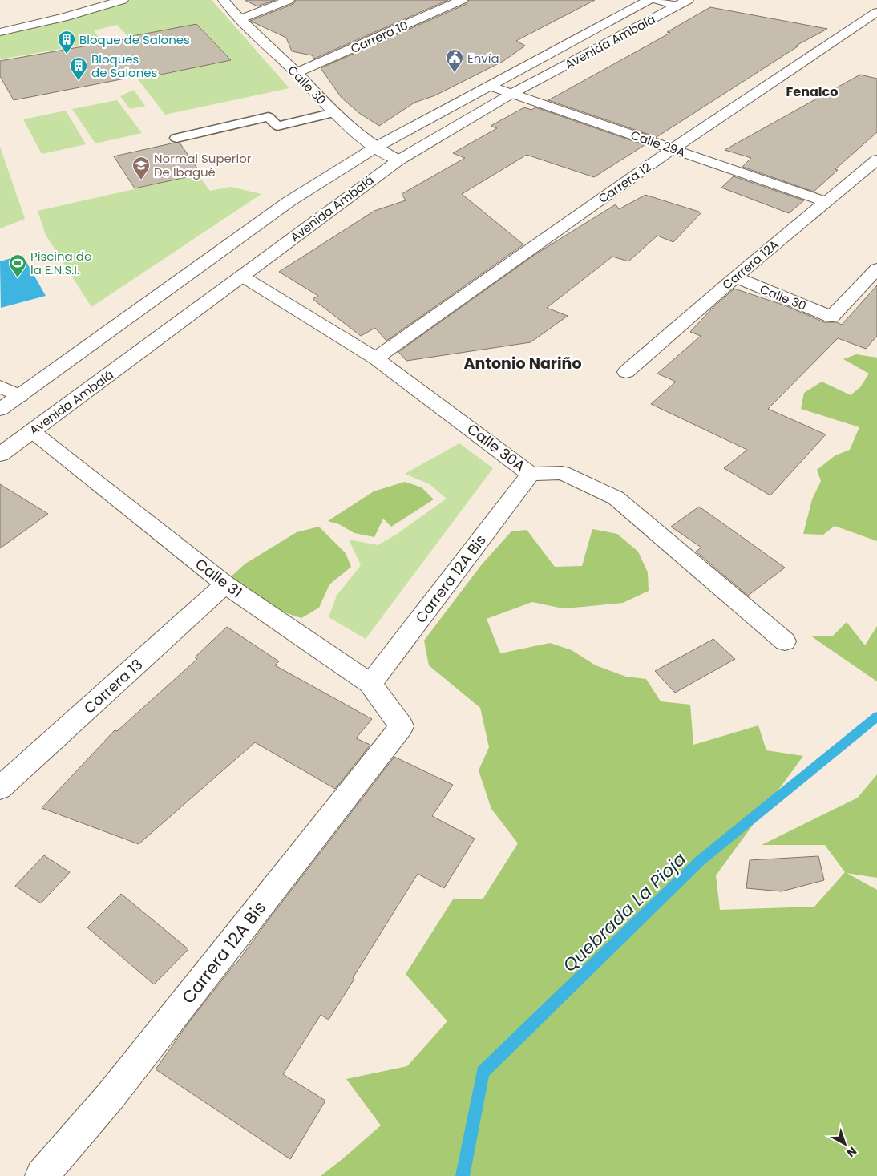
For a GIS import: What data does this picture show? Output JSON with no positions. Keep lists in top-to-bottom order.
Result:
{
  "streets": {
    "street": [
      "Carrera 10",
      "Avenida Ambalá",
      "Calle 30",
      "Calle 29A",
      "Carrera 12",
      "Carrera 12A",
      "Calle 30A",
      "Calle 31",
      "Carrera 12A Bis",
      "Carrera 13"
    ]
  },
  "crossings": [
    ["Carrera 10", "Calle 30"],
    ["Avenida Ambalá", "Calle 30"],
    ["Avenida Ambalá", "Calle 29A"],
    ["Avenida Ambalá", "Calle 30A"],
    ["Avenida Ambalá", "Calle 31"],
    ["Calle 30", "Carrera 12A"],
    ["Calle 29A", "Carrera 12"],
    ["Calle 29A", "Carrera 12A"],
    ["Carrera 12", "Calle 30A"],
    ["Calle 30A", "Carrera 12A Bis"],
    ["Calle 31", "Carrera 12A Bis"],
    ["Calle 31", "Carrera 13"]
  ],
  "districts": ["Fenalco", "Antonio Nariño"],
  "water": ["Quebrada La Pioja"],
  "places": {
    "building": ["Bloque de Salones", "Bloques de Salones"],
    "public building": ["Envía"],
    "school or university": ["Normal Superior De Ibagué"],
    "sports": ["Piscina de la E.N.S.I."]
  },
  "north": "bottom right"
}
